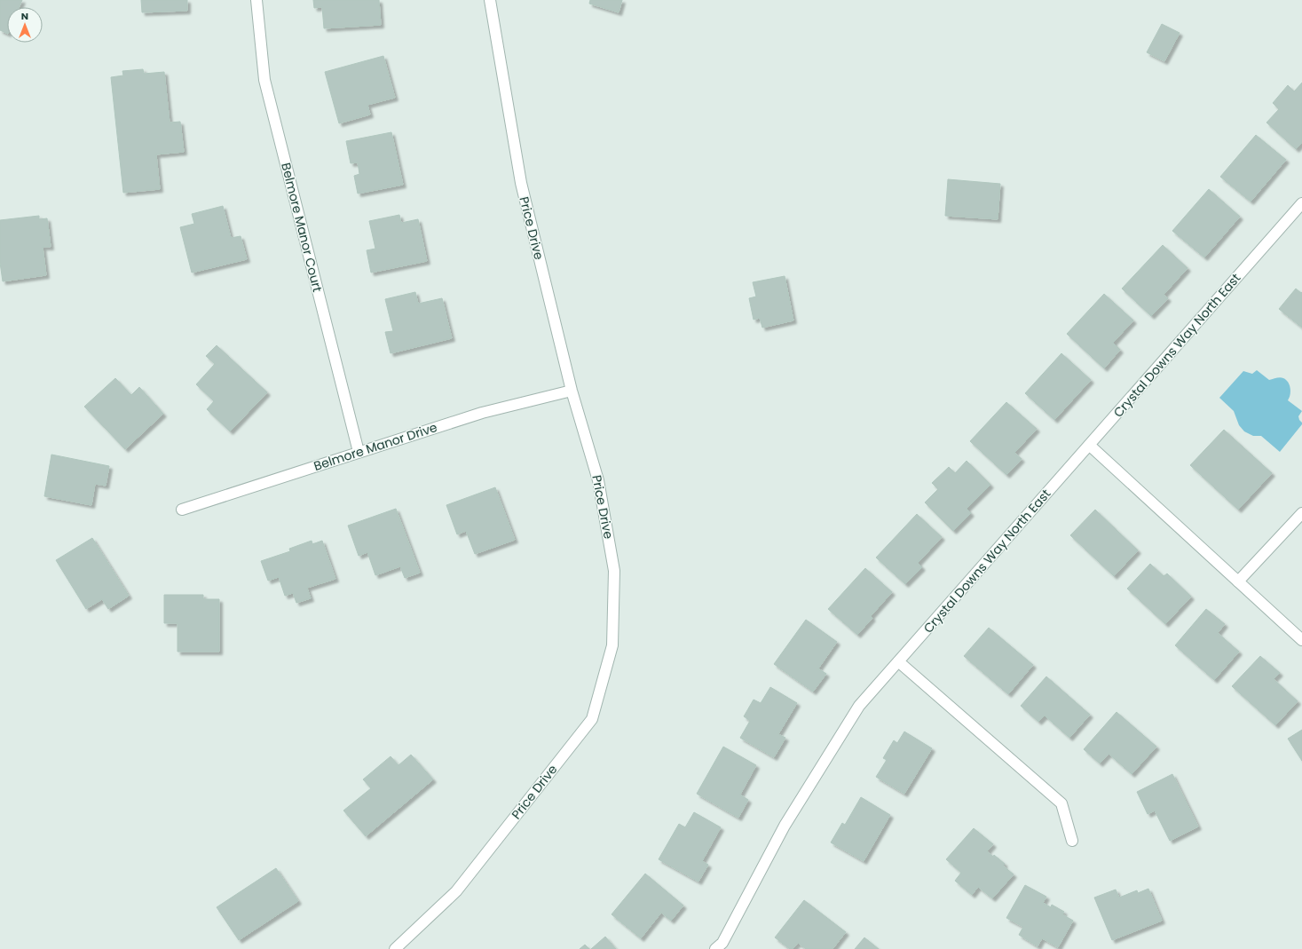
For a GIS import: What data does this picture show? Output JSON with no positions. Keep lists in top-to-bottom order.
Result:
{
  "streets": {
    "street": [
      "Belmore Manor Court",
      "Price Drive",
      "Crystal Downs Way North East",
      "Belmore Manor Drive"
    ]
  },
  "crossings": [
    ["Belmore Manor Court", "Belmore Manor Drive"],
    ["Price Drive", "Belmore Manor Drive"]
  ],
  "north": "top"
}
